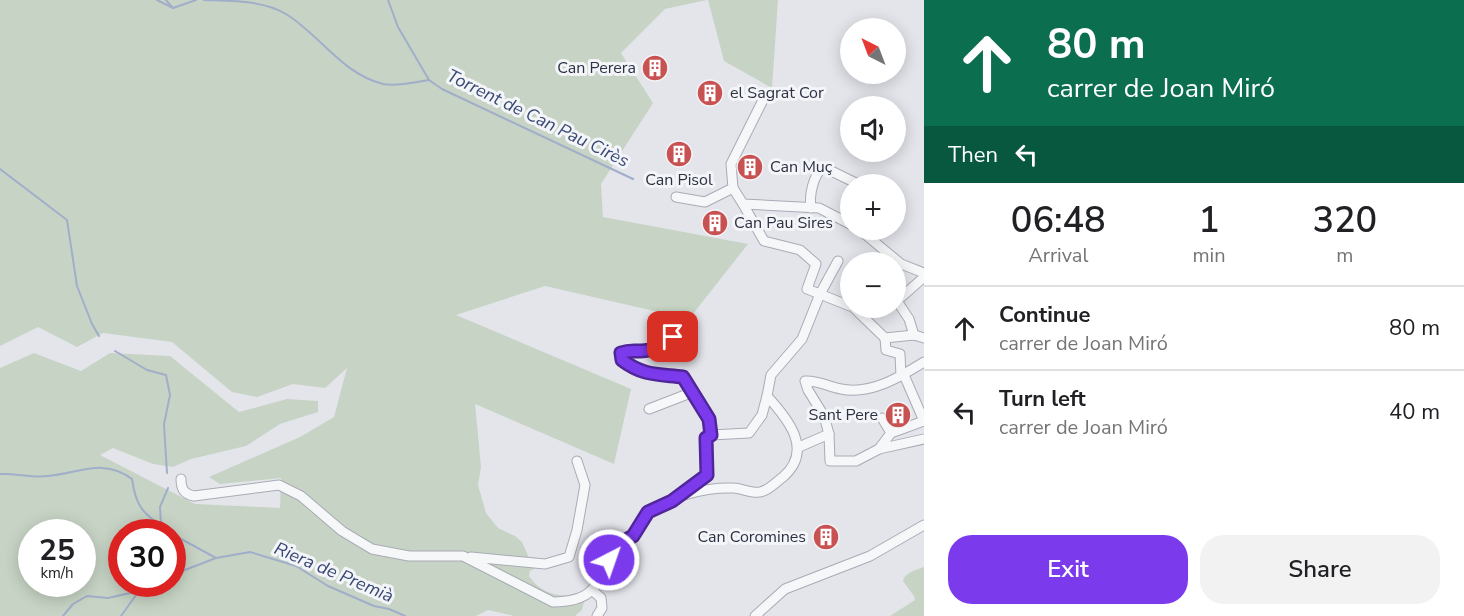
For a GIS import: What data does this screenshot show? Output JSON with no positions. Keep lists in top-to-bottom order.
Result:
{
  "water": ["Torrent de Can Pau Cirès", "Riera de Premià"],
  "places": {
    "building": [
      "Can Perera",
      "el Sagrat Cor",
      "Can Pisol",
      "Can Muç",
      "Can Pau Sires",
      "Sant Pere",
      "Can Coromines"
    ]
  },
  "north": "top left",
  "page": {
    "turn": ["80 m", "carrer de Joan Miró"],
    "map_buttons": ["+", "−"],
    "then": "Then",
    "eta": [
      "06:48",
      "Arrival",
      "1",
      "min",
      "320",
      "m"
    ],
    "list": [
      {
        "name": "Continue",
        "note": "carrer de Joan Miró",
        "value": "80 m"
      },
      {
        "name": "Turn left",
        "note": "carrer de Joan Miró",
        "value": "40 m"
      }
    ],
    "speed": "25 km/h",
    "limit": "30",
    "buttons": ["Exit", "Share"]
  }
}
